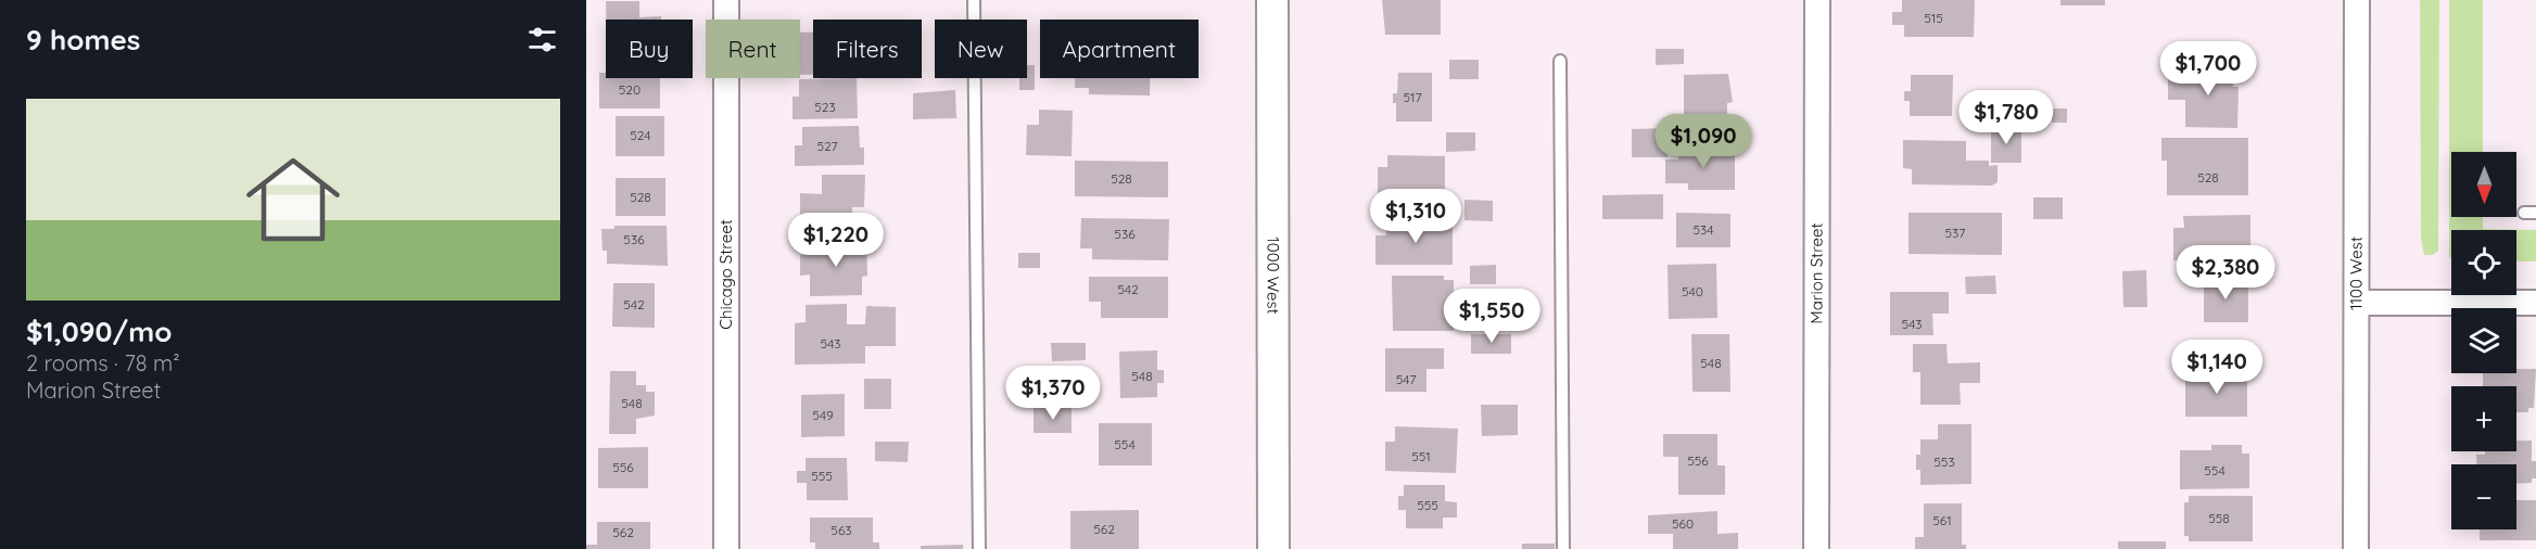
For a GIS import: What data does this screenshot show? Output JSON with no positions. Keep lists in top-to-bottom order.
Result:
{
  "streets": {
    "street": [
      "Chicago Street",
      "1000 West",
      "Marion Street",
      "1100 West"
    ]
  },
  "house_numbers": [
    "515",
    "520",
    "517",
    "523",
    "524",
    "527",
    "528",
    "528",
    "528",
    "534",
    "537",
    "536",
    "536",
    "542",
    "540",
    "542",
    "543",
    "543",
    "548",
    "548",
    "547",
    "548",
    "549",
    "554",
    "551",
    "556",
    "553",
    "556",
    "554",
    "555",
    "555",
    "558",
    "561",
    "560",
    "562",
    "563",
    "562"
  ],
  "north": "bottom",
  "page": {
    "heading": "9 homes",
    "chip": [
      "Buy",
      "Rent",
      "Filters",
      "New",
      "Apartment"
    ],
    "price": [
      "$1,700",
      "$1,780",
      "$1,090",
      "$1,310",
      "$1,220",
      "$2,380",
      "$1,550",
      "$1,140",
      "$1,370"
    ],
    "list": [
      {
        "name": "$1,090/mo",
        "note": "2 rooms · 78 m² · Marion Street"
      }
    ],
    "map_buttons": ["+", "−"]
  }
}
